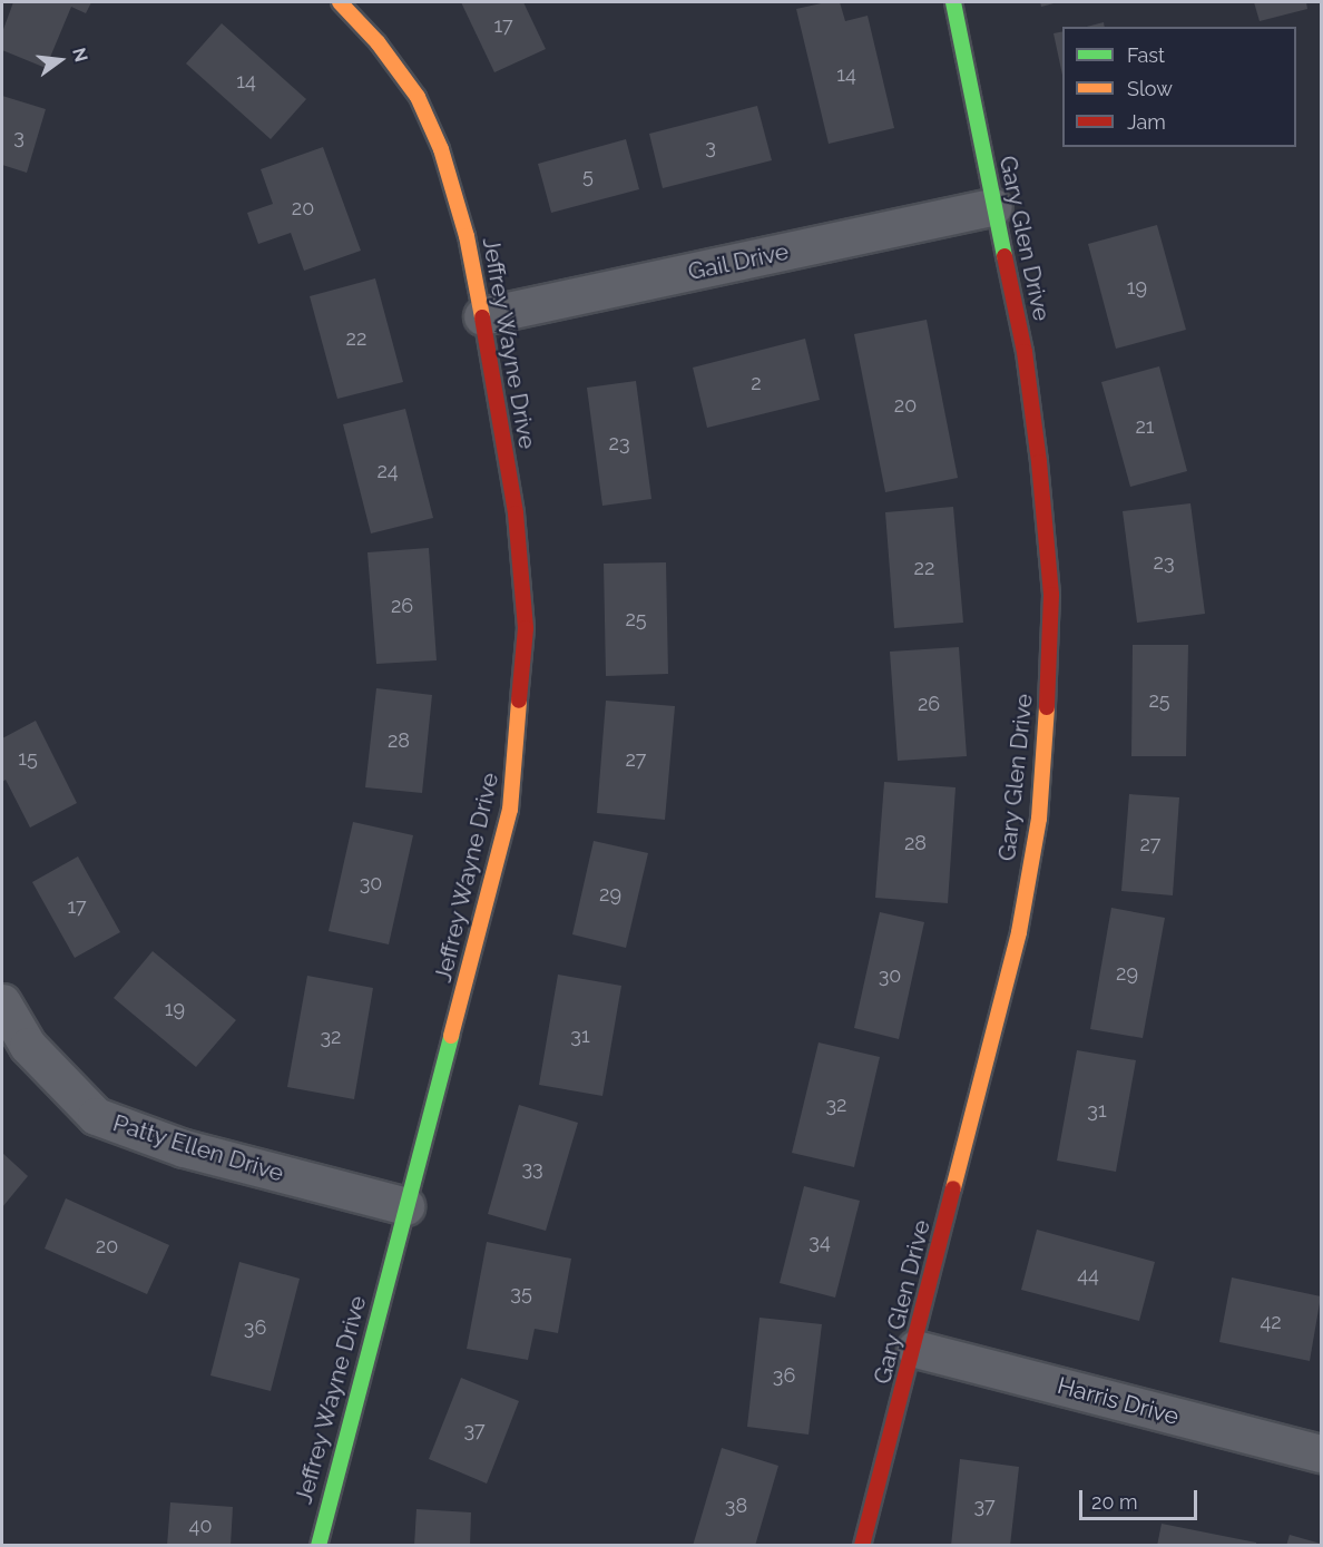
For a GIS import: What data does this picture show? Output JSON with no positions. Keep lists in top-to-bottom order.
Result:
{
  "streets": {
    "street": [
      "Gary Glen Drive",
      "Gail Drive",
      "Jeffrey Wayne Drive",
      "Patty Ellen Drive",
      "Harris Drive"
    ]
  },
  "crossings": [
    ["Gary Glen Drive", "Gail Drive"],
    ["Gary Glen Drive", "Harris Drive"],
    ["Gail Drive", "Jeffrey Wayne Drive"],
    ["Jeffrey Wayne Drive", "Patty Ellen Drive"]
  ],
  "house_numbers": [
    "17",
    "14",
    "14",
    "3",
    "3",
    "5",
    "20",
    "19",
    "22",
    "2",
    "20",
    "21",
    "23",
    "24",
    "23",
    "22",
    "26",
    "25",
    "25",
    "26",
    "28",
    "15",
    "27",
    "28",
    "27",
    "30",
    "29",
    "17",
    "29",
    "30",
    "19",
    "31",
    "32",
    "32",
    "31",
    "33",
    "34",
    "20",
    "44",
    "35",
    "42",
    "36",
    "36",
    "37",
    "38",
    "37",
    "40"
  ],
  "legend": ["Fast", "Slow", "Jam"],
  "scale_bar": "20 m",
  "north": "right"
}
